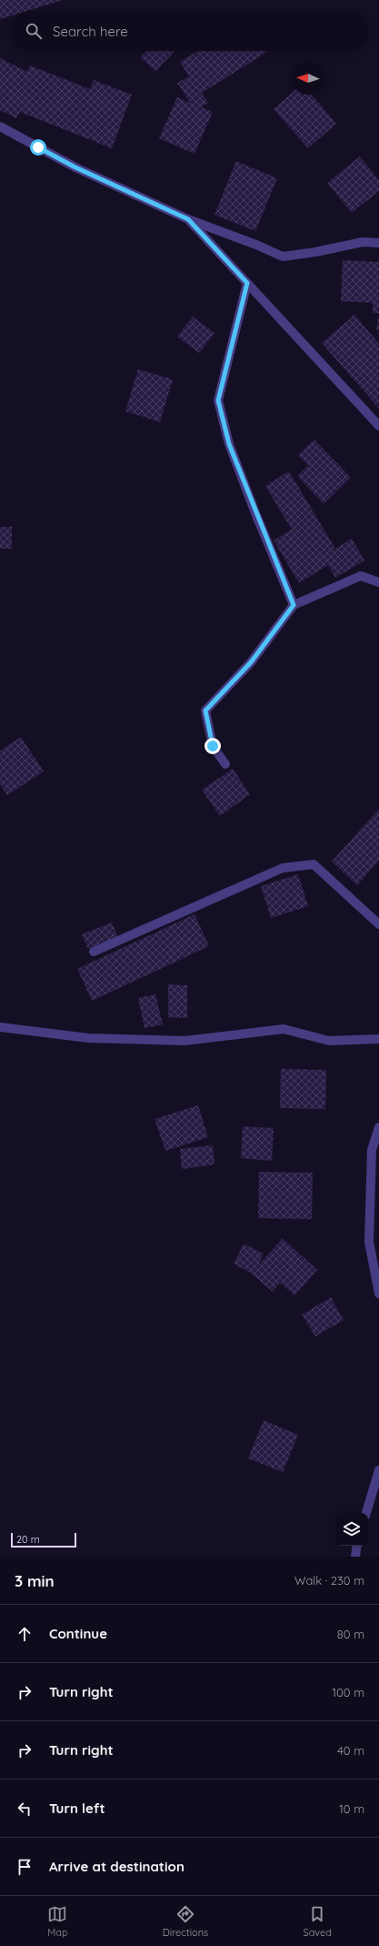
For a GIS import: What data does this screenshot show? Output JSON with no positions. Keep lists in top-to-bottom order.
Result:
{
  "scale_bar": "20 m",
  "north": "left",
  "page": {
    "search": "Search here",
    "scale": "20 m",
    "heading": ["3 min", "Walk · 230 m"],
    "list": [
      ["Continue", "80 m"],
      ["Turn right", "100 m"],
      ["Turn right", "40 m"],
      ["Turn left", "10 m"],
      "Arrive at destination"
    ],
    "nav": ["Map", "Directions", "Saved"]
  }
}
